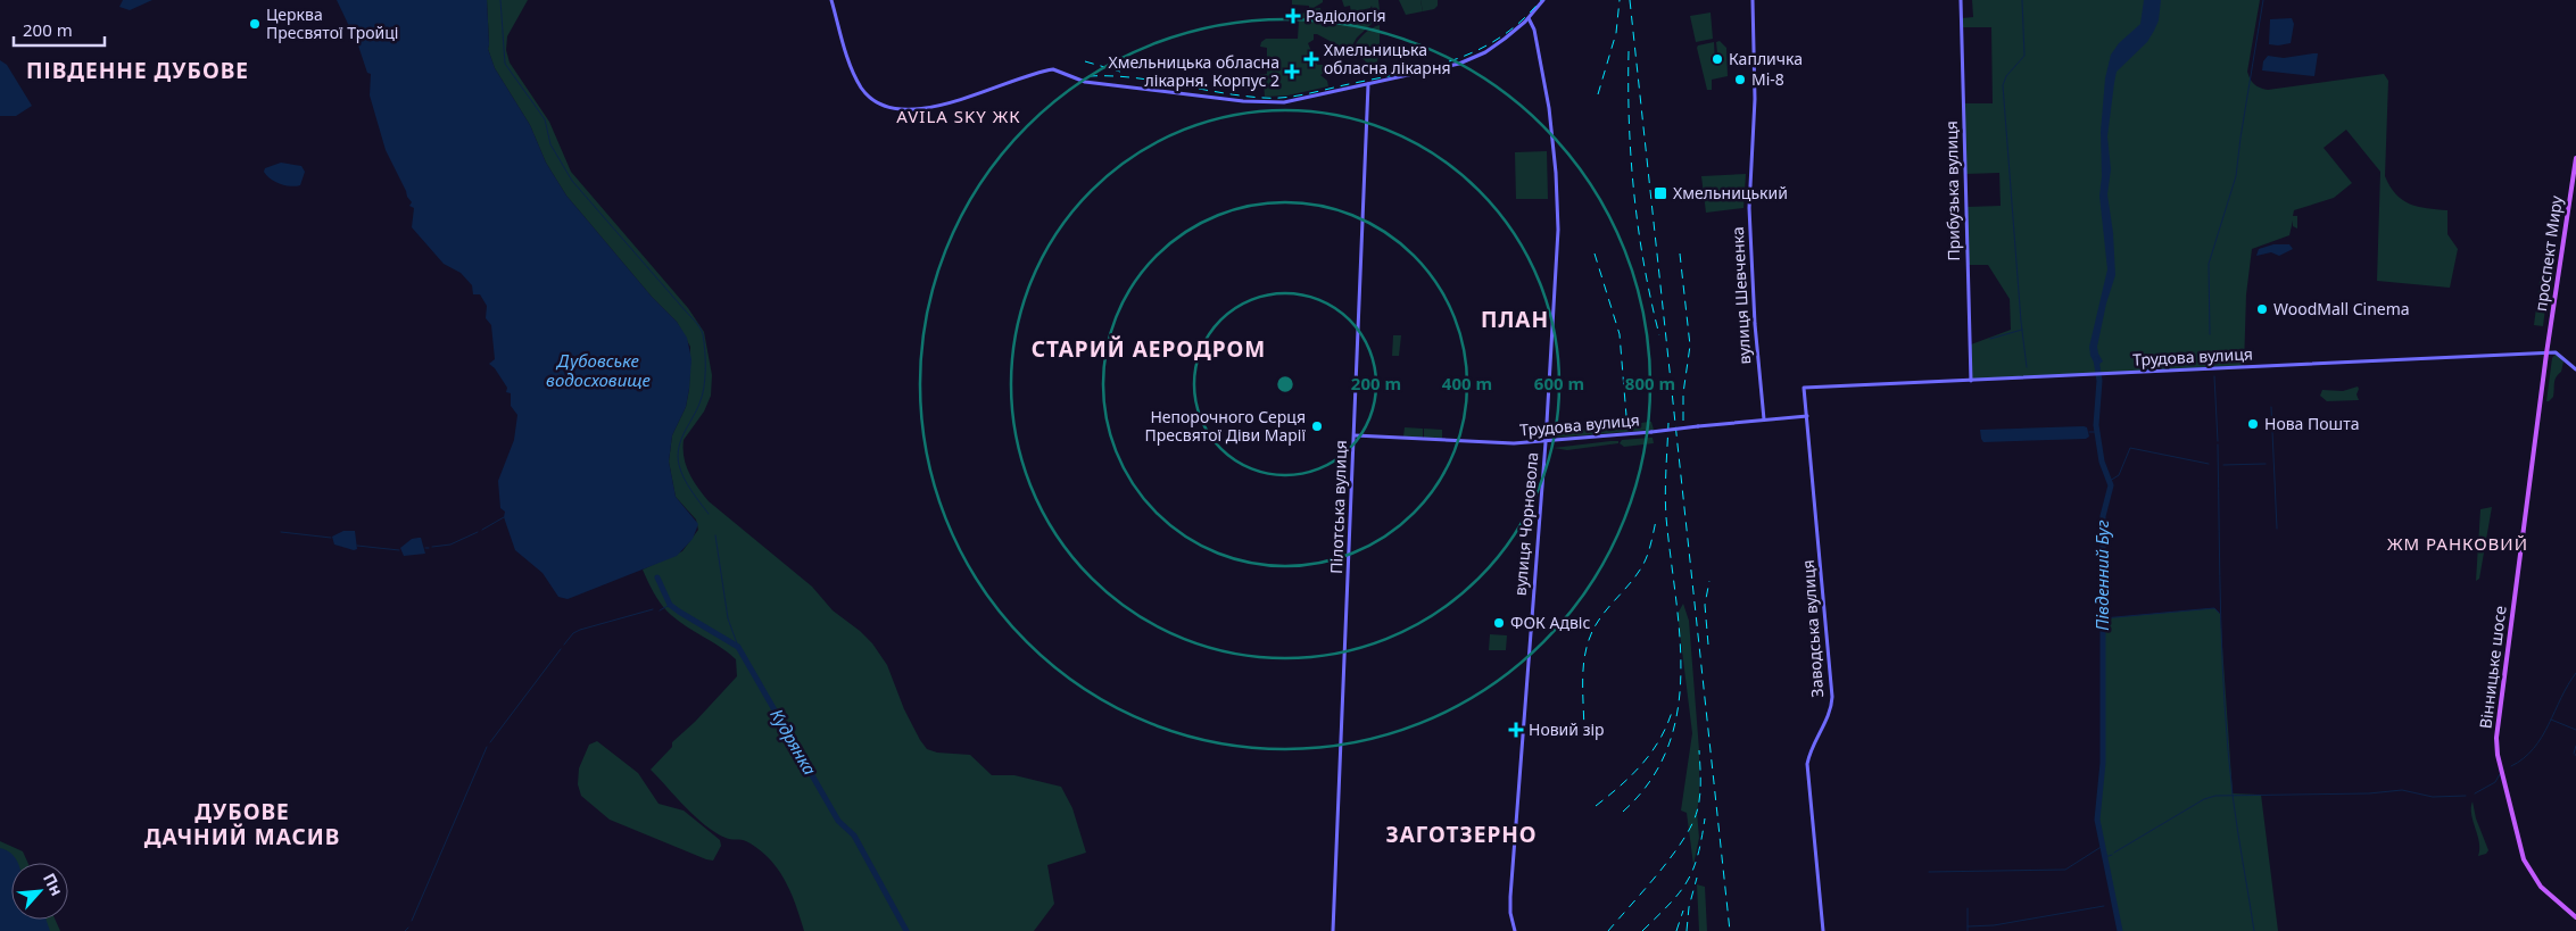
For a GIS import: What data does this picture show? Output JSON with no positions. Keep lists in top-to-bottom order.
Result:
{
  "streets": {
    "main road": ["проспект Миру", "Вінницьке шосе"],
    "street": [
      "Прибузька вулиця",
      "вулиця Шевченка",
      "Трудова вулиця",
      "Пілотська вулиця",
      "вулиця Чорновола",
      "Заводська вулиця"
    ]
  },
  "crossings": [
    ["Прибузька вулиця", "Трудова вулиця"],
    ["проспект Миру", "Трудова вулиця"],
    ["проспект Миру", "Вінницьке шосе"],
    ["вулиця Шевченка", "Трудова вулиця"],
    ["Трудова вулиця", "Пілотська вулиця"],
    ["Трудова вулиця", "вулиця Чорновола"],
    ["Трудова вулиця", "Заводська вулиця"]
  ],
  "districts": [
    "ПІВДЕННЕ ДУБОВЕ",
    "AVILA SKY ЖК",
    "ПЛАН",
    "СТАРИЙ АЕРОДРОМ",
    "ЖМ РАНКОВИЙ",
    "ДУБОВЕ ДАЧНИЙ МАСИВ",
    "ЗАГОТЗЕРНО"
  ],
  "water": ["Дубовське водосховище", "Південний Буг", "Кудрянка"],
  "places": {
    "health": [
      "Радіологія",
      "Хмельницька обласна лікарня",
      "Хмельницька обласна лікарня. Корпус 2",
      "Новий зір"
    ],
    "other": [
      "Церква Пресвятої Тройці",
      "Капличка",
      "Mi-8",
      "WoodMall Cinema",
      "Нова Пошта",
      "Непорочного Серця Пресвятої Діви Марії",
      "ФОК Адвіс"
    ],
    "transit": ["Хмельницький"]
  },
  "scale_bar": "200 m",
  "north": "top right",
  "rings": [
    "200 m",
    "400 m",
    "600 m",
    "800 m"
  ]
}
